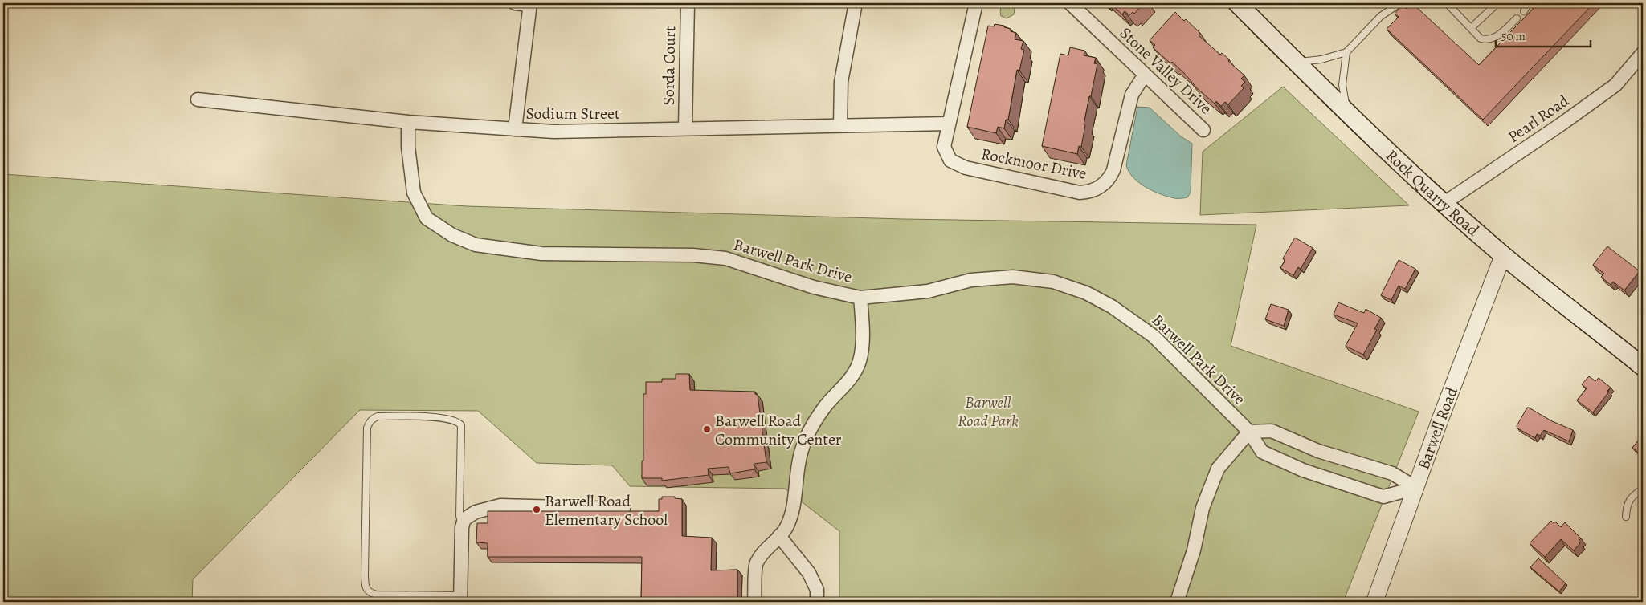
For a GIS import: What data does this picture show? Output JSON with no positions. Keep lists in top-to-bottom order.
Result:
{
  "streets": {
    "main road": ["Rock Quarry Road"],
    "street": [
      "Sorda Court",
      "Stone Valley Drive",
      "Sodium Street",
      "Pearl Road",
      "Rockmoor Drive",
      "Barwell Park Drive",
      "Barwell Road"
    ]
  },
  "crossings": [
    ["Sorda Court", "Sodium Street"],
    ["Stone Valley Drive", "Rockmoor Drive"],
    ["Sodium Street", "Rockmoor Drive"],
    ["Sodium Street", "Barwell Park Drive"],
    ["Pearl Road", "Rock Quarry Road"],
    ["Rock Quarry Road", "Barwell Road"],
    ["Barwell Park Drive", "Barwell Road"]
  ],
  "parks": ["Barwell Road Park"],
  "places": ["Barwell Road Community Center", "Barwell Road Elementary School"],
  "scale_bar": "50 m"
}
